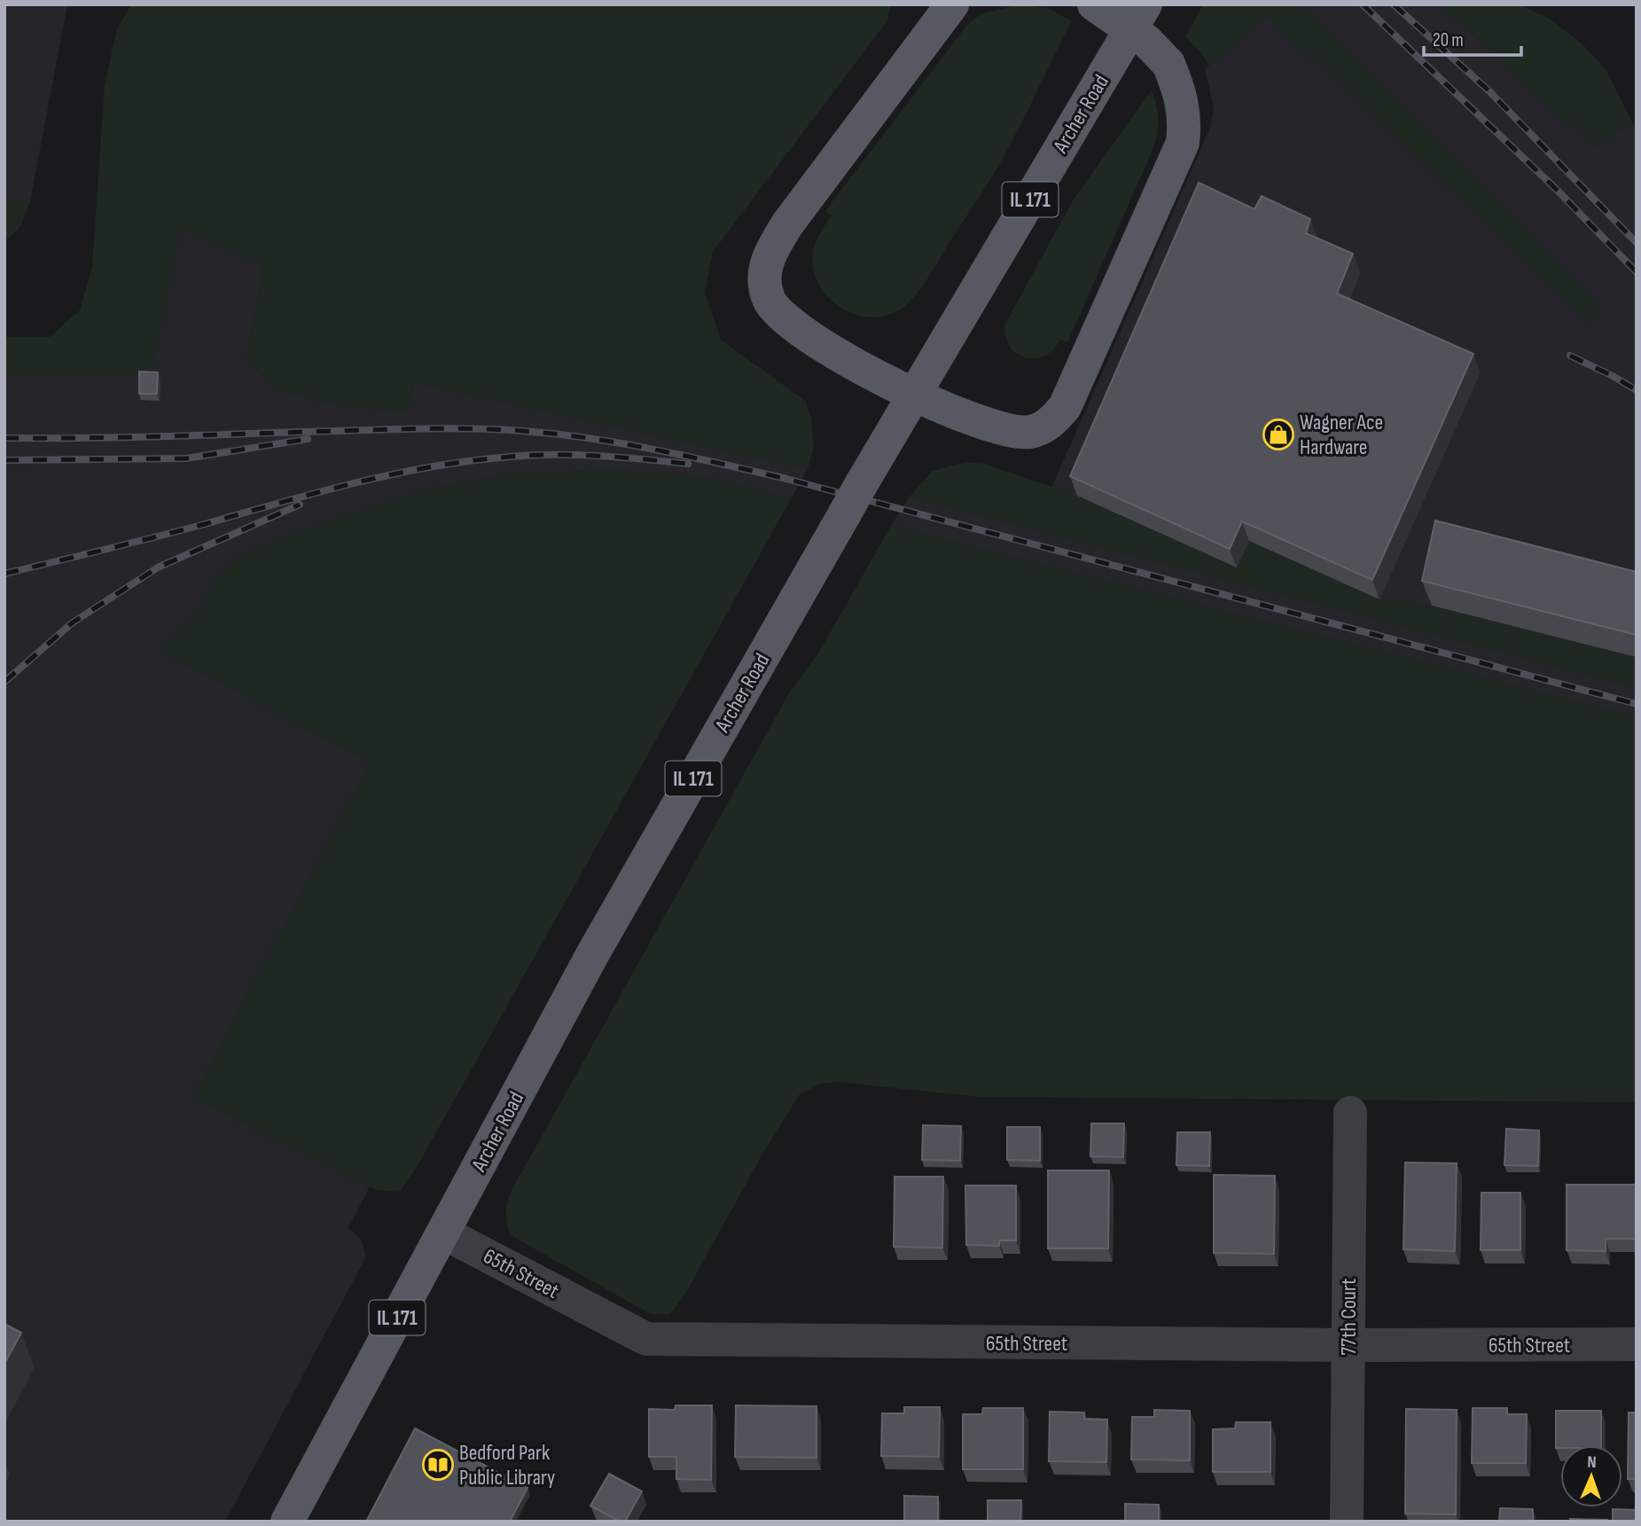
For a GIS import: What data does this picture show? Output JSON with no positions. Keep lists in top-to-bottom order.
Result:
{
  "streets": {
    "main road": ["Archer Road", "IL 171"],
    "street": ["65th Street", "77th Court"]
  },
  "crossings": [
    ["Archer Road", "65th Street"],
    ["65th Street", "77th Court"]
  ],
  "places": {
    "shop": ["Wagner Ace Hardware"],
    "library": ["Bedford Park Public Library"]
  },
  "scale_bar": "20 m",
  "north": "top"
}
